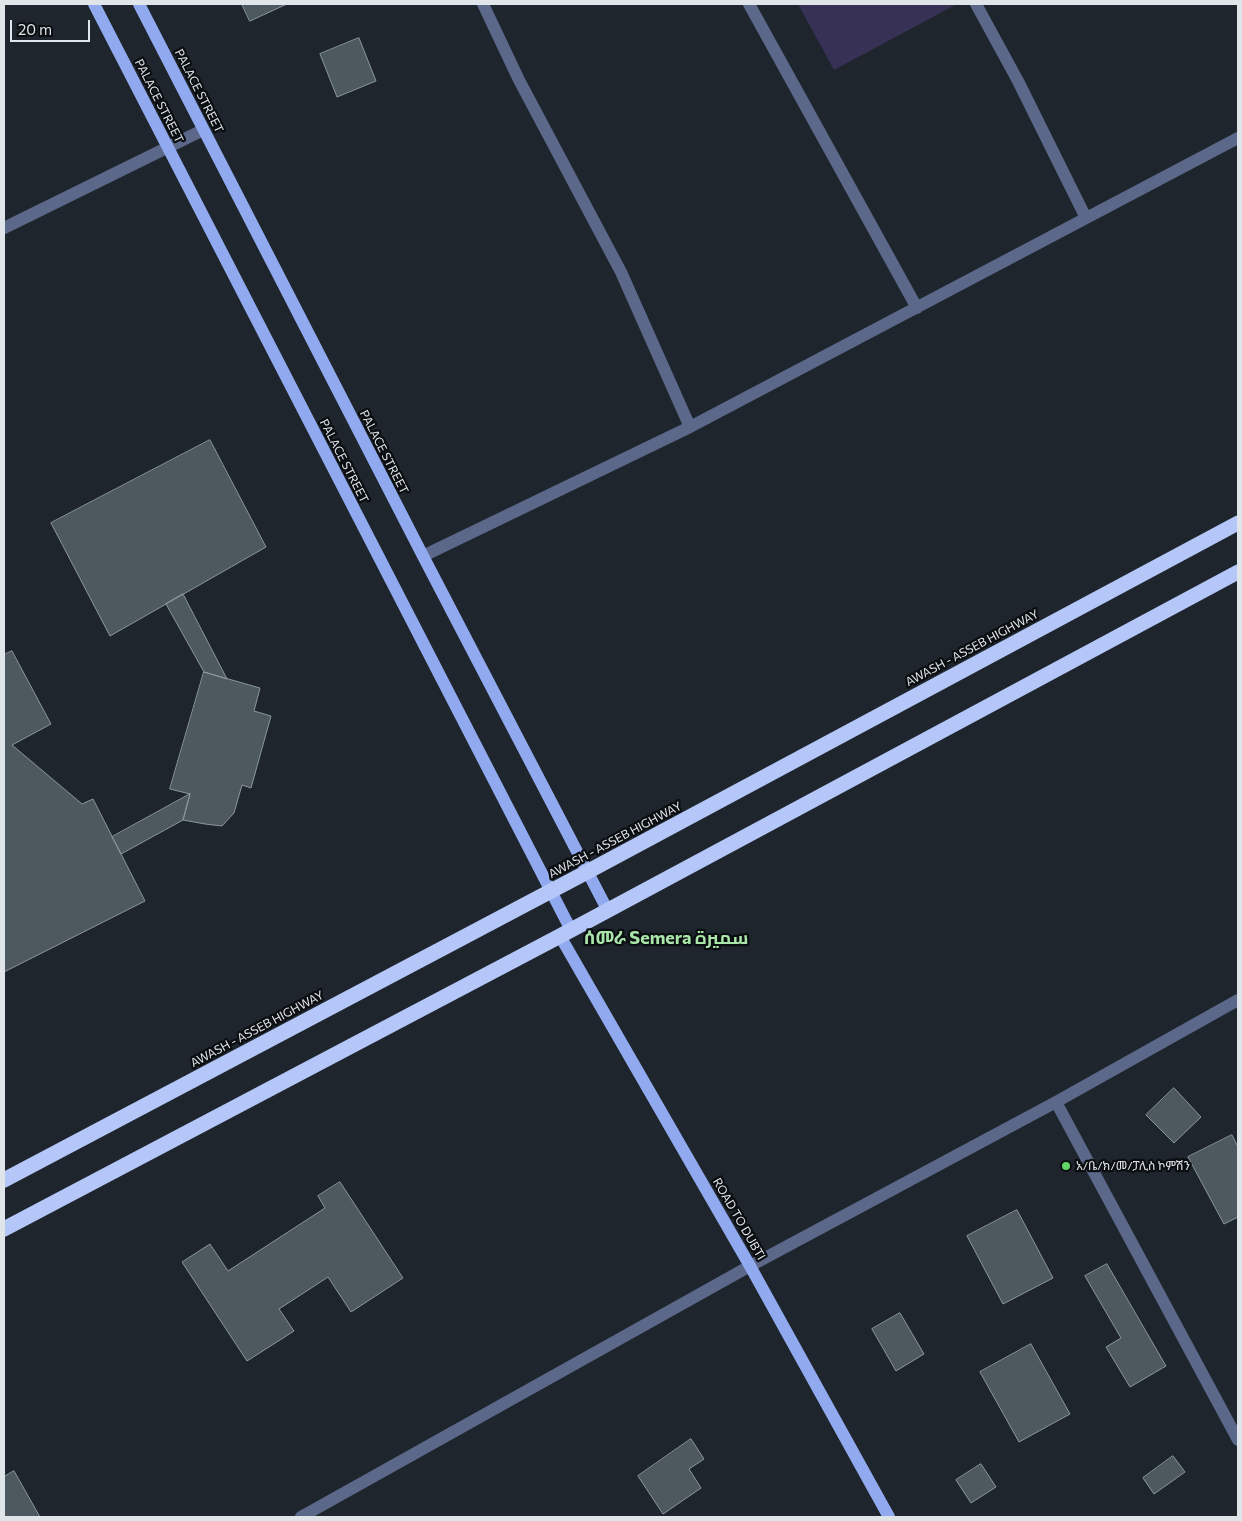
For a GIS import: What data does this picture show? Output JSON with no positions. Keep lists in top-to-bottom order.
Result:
{
  "streets": {
    "highway": ["AWASH - ASSEB HIGHWAY"],
    "main road": ["PALACE STREET", "ROAD TO DUBTI"]
  },
  "crossings": [
    ["PALACE STREET", "AWASH - ASSEB HIGHWAY"],
    ["PALACE STREET", "ROAD TO DUBTI"]
  ],
  "districts": ["ሰመራ Semera سميرة"],
  "places": ["አ/ቤ/ክ/መ/ፓሊስ ኮምሽን"],
  "scale_bar": "20 m"
}
